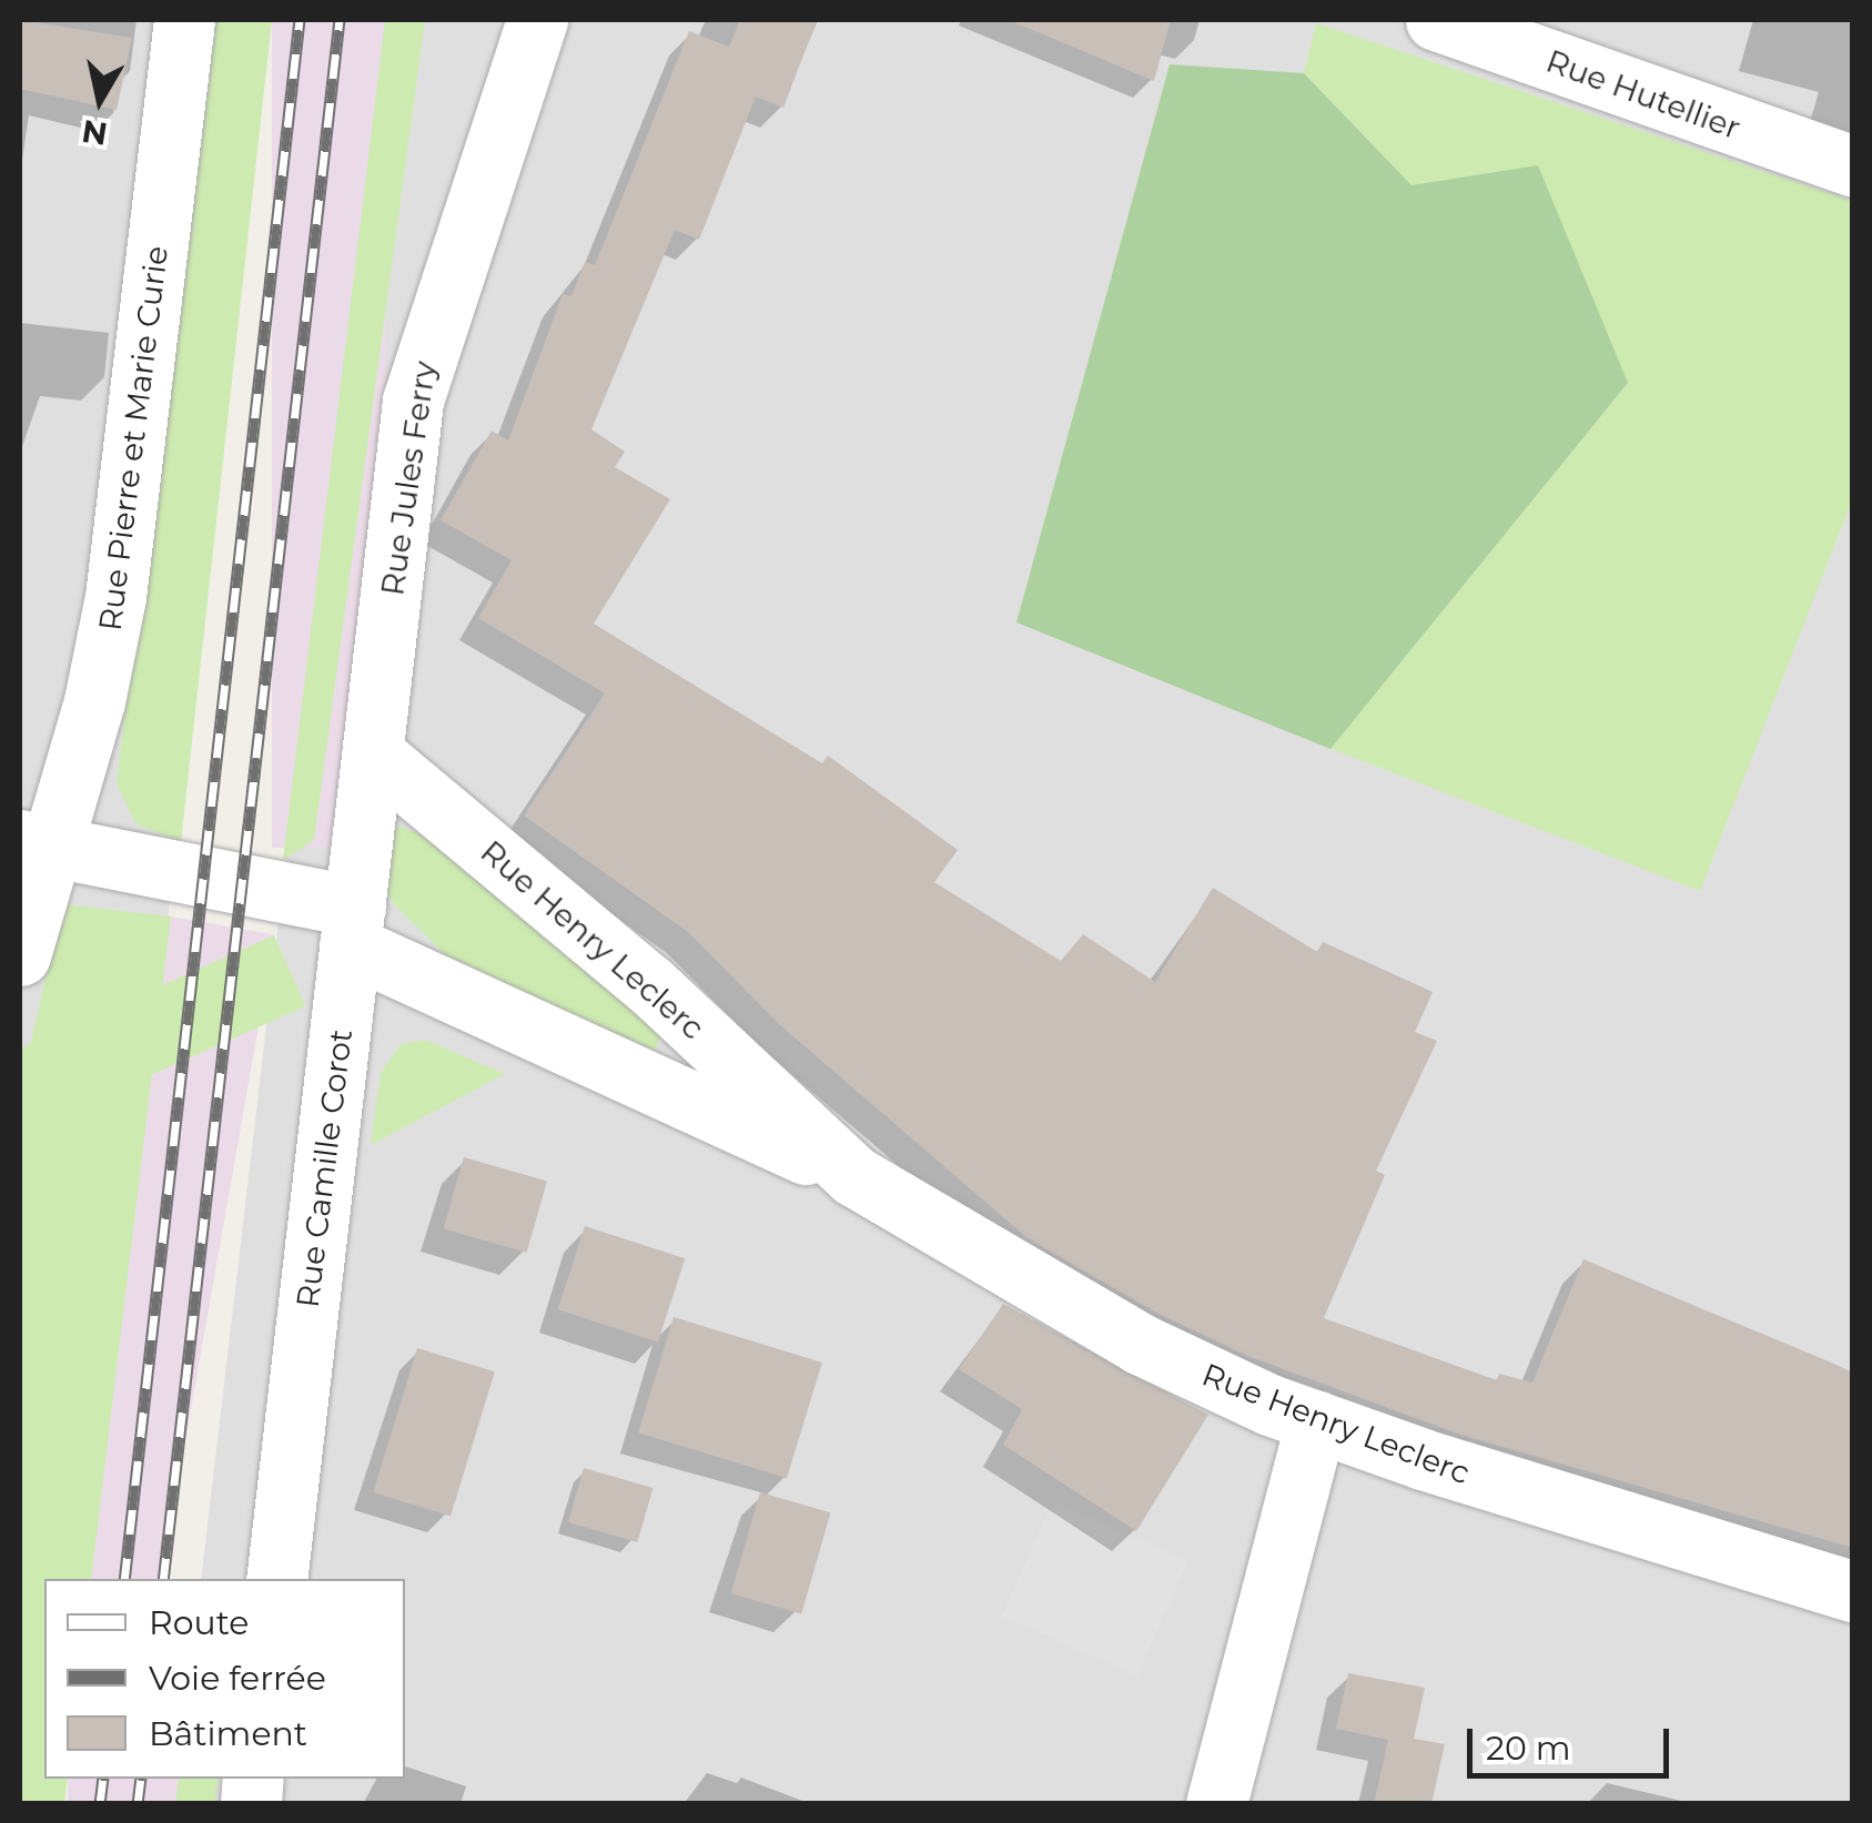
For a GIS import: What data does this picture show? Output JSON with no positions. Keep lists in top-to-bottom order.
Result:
{
  "streets": {
    "street": [
      "Rue Hutellier",
      "Rue Pierre et Marie Curie",
      "Rue Jules Ferry",
      "Rue Henry Leclerc",
      "Rue Camille Corot"
    ]
  },
  "crossings": [
    ["Rue Pierre et Marie Curie", "Rue Henry Leclerc"],
    ["Rue Jules Ferry", "Rue Henry Leclerc"],
    ["Rue Jules Ferry", "Rue Camille Corot"],
    ["Rue Henry Leclerc", "Rue Camille Corot"]
  ],
  "legend": ["Route", "Voie ferrée", "Bâtiment"],
  "scale_bar": "20 m",
  "north": "bottom"
}
